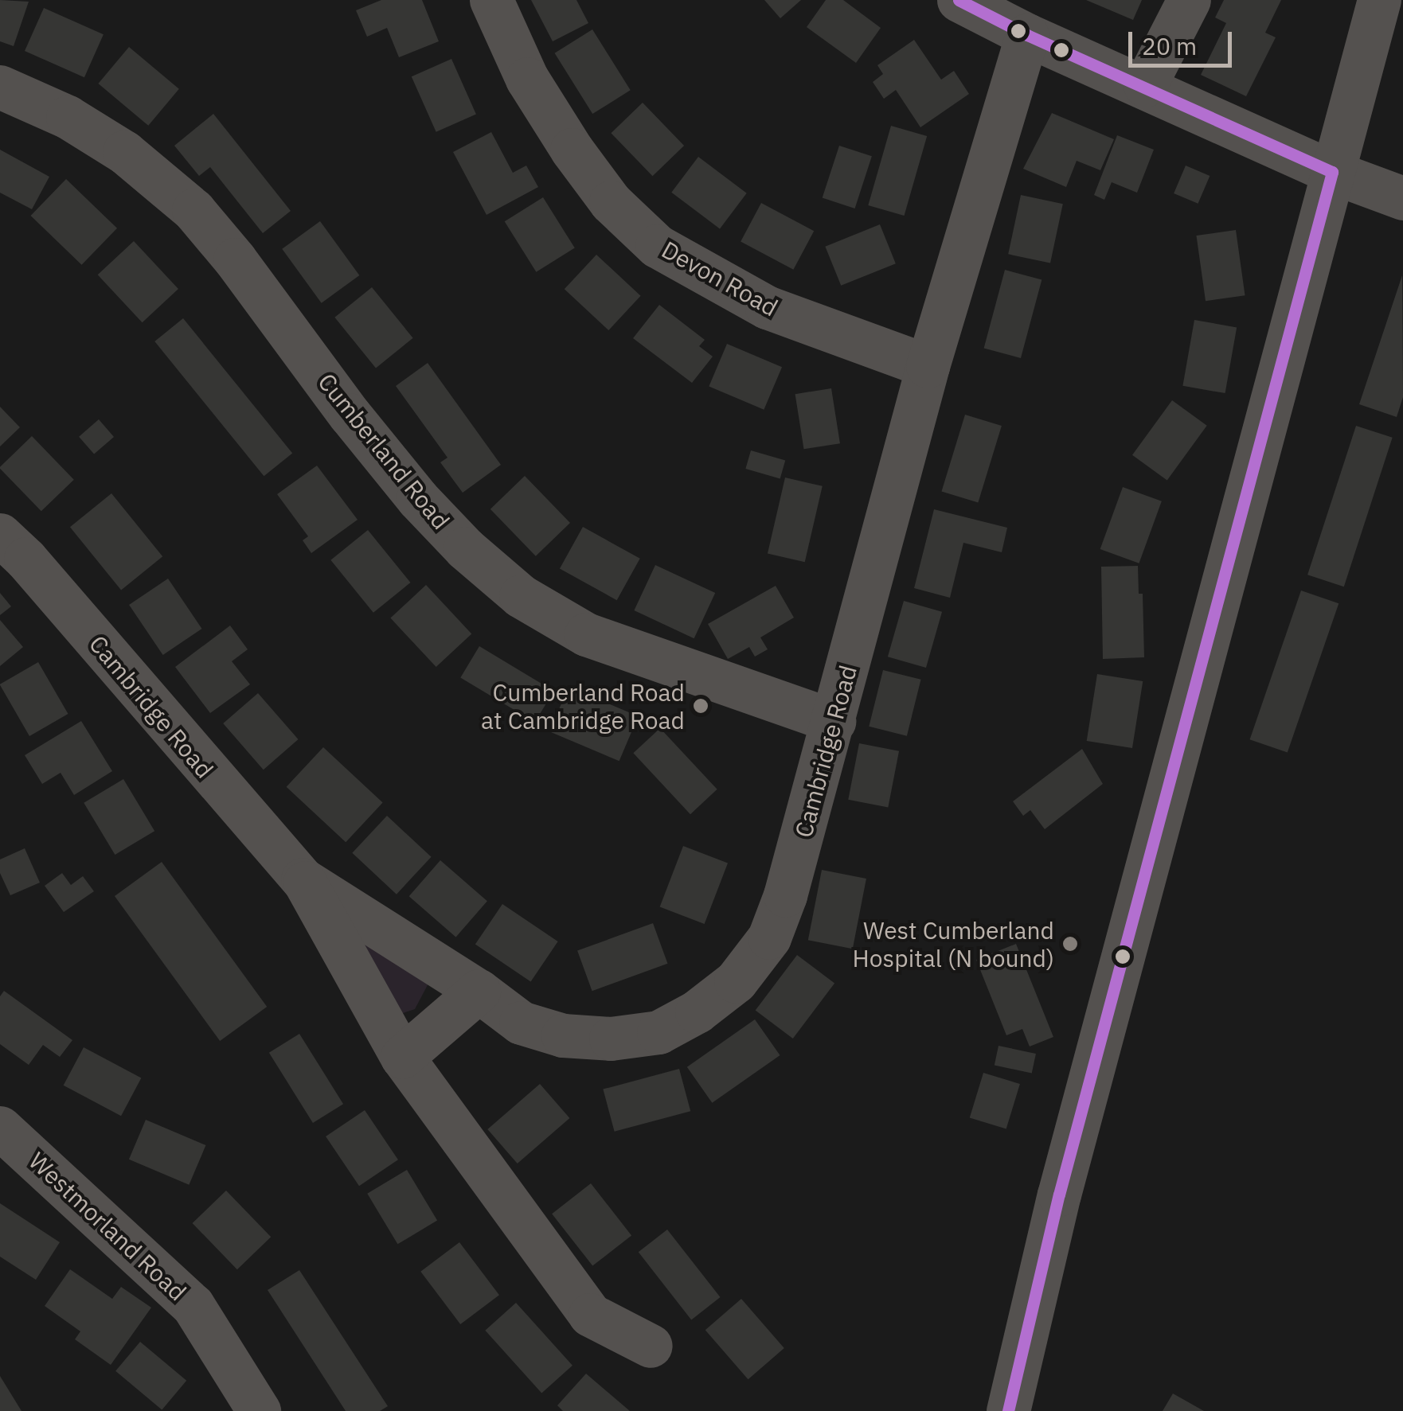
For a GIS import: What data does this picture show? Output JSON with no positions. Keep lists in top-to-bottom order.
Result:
{
  "streets": {
    "street": [
      "Devon Road",
      "Cumberland Road",
      "Cambridge Road",
      "Westmorland Road"
    ]
  },
  "crossings": [
    ["Devon Road", "Cambridge Road"],
    ["Cumberland Road", "Cambridge Road"]
  ],
  "places": ["Cumberland Road at Cambridge Road", "West Cumberland Hospital (N bound)"],
  "scale_bar": "20 m"
}
